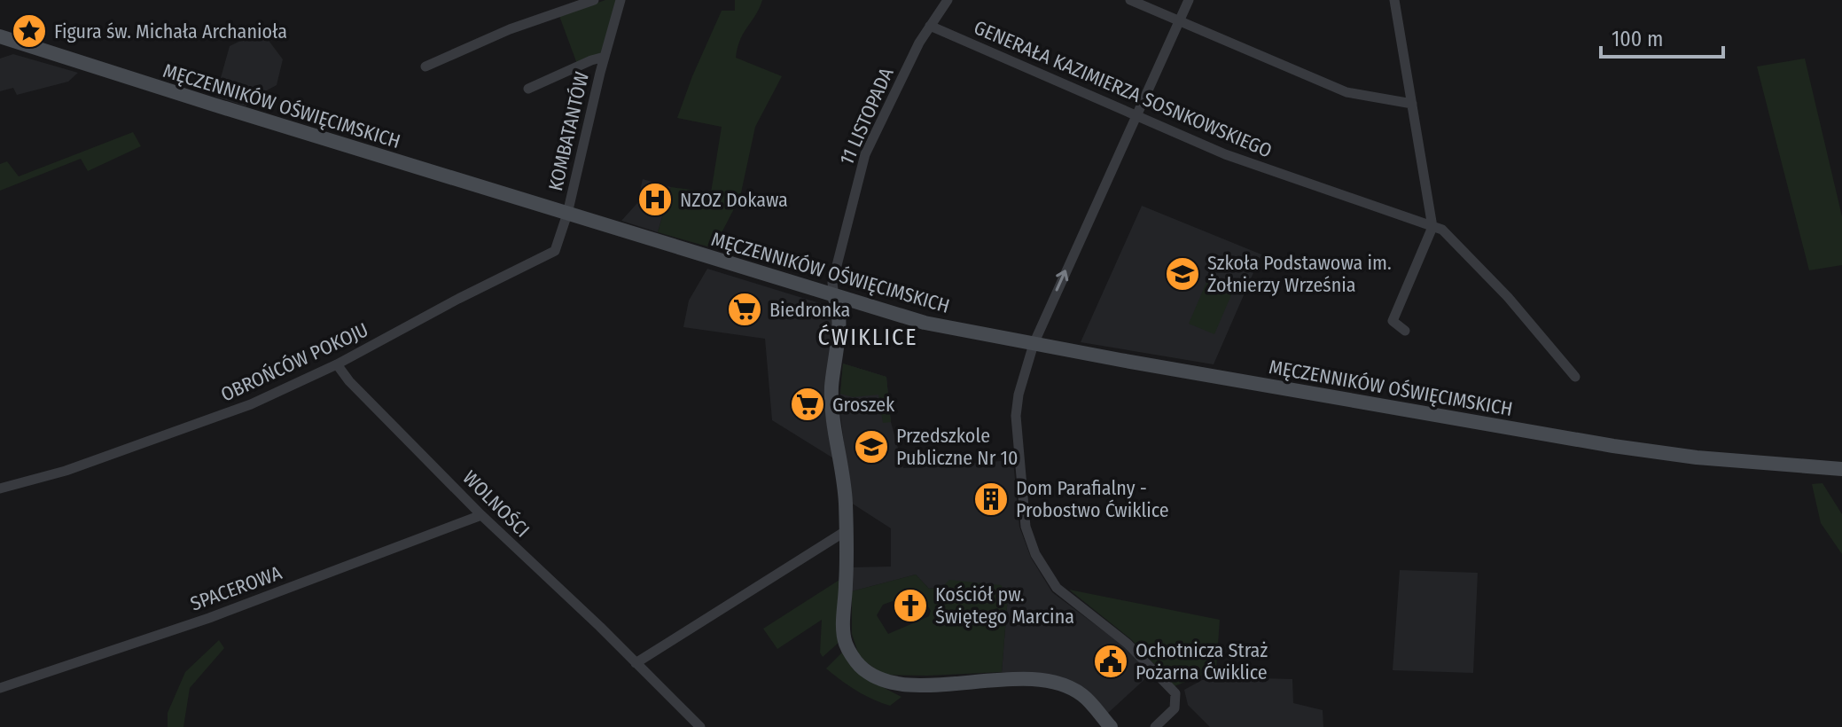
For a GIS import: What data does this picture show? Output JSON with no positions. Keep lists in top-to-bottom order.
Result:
{
  "streets": {
    "main road": ["MĘCZENNIKÓW OŚWIĘCIMSKICH"],
    "street": [
      "GENERAŁA KAZIMIERZA SOSNKOWSKIEGO",
      "11 LISTOPADA",
      "KOMBATANTÓW",
      "OBROŃCÓW POKOJU",
      "WOLNOŚCI",
      "SPACEROWA"
    ]
  },
  "crossings": [
    ["GENERAŁA KAZIMIERZA SOSNKOWSKIEGO", "11 LISTOPADA"],
    ["MĘCZENNIKÓW OŚWIĘCIMSKICH", "11 LISTOPADA"],
    ["MĘCZENNIKÓW OŚWIĘCIMSKICH", "KOMBATANTÓW"],
    ["MĘCZENNIKÓW OŚWIĘCIMSKICH", "OBROŃCÓW POKOJU"],
    ["KOMBATANTÓW", "OBROŃCÓW POKOJU"],
    ["OBROŃCÓW POKOJU", "WOLNOŚCI"],
    ["WOLNOŚCI", "SPACEROWA"]
  ],
  "districts": ["ĆWIKLICE"],
  "places": {
    "place": ["Figura św. Michała Archanioła"],
    "hospital": ["NZOZ Dokawa"],
    "school or university": ["Szkoła Podstawowa im. Żołnierzy Września", "Przedszkole Publiczne Nr 10"],
    "supermarket": ["Biedronka", "Groszek"],
    "building": ["Dom Parafialny - Probostwo Ćwiklice"],
    "church": ["Kościół pw. Świętego Marcina"],
    "public building": ["Ochotnicza Straż Pożarna Ćwiklice"]
  },
  "scale_bar": "100 m"
}
